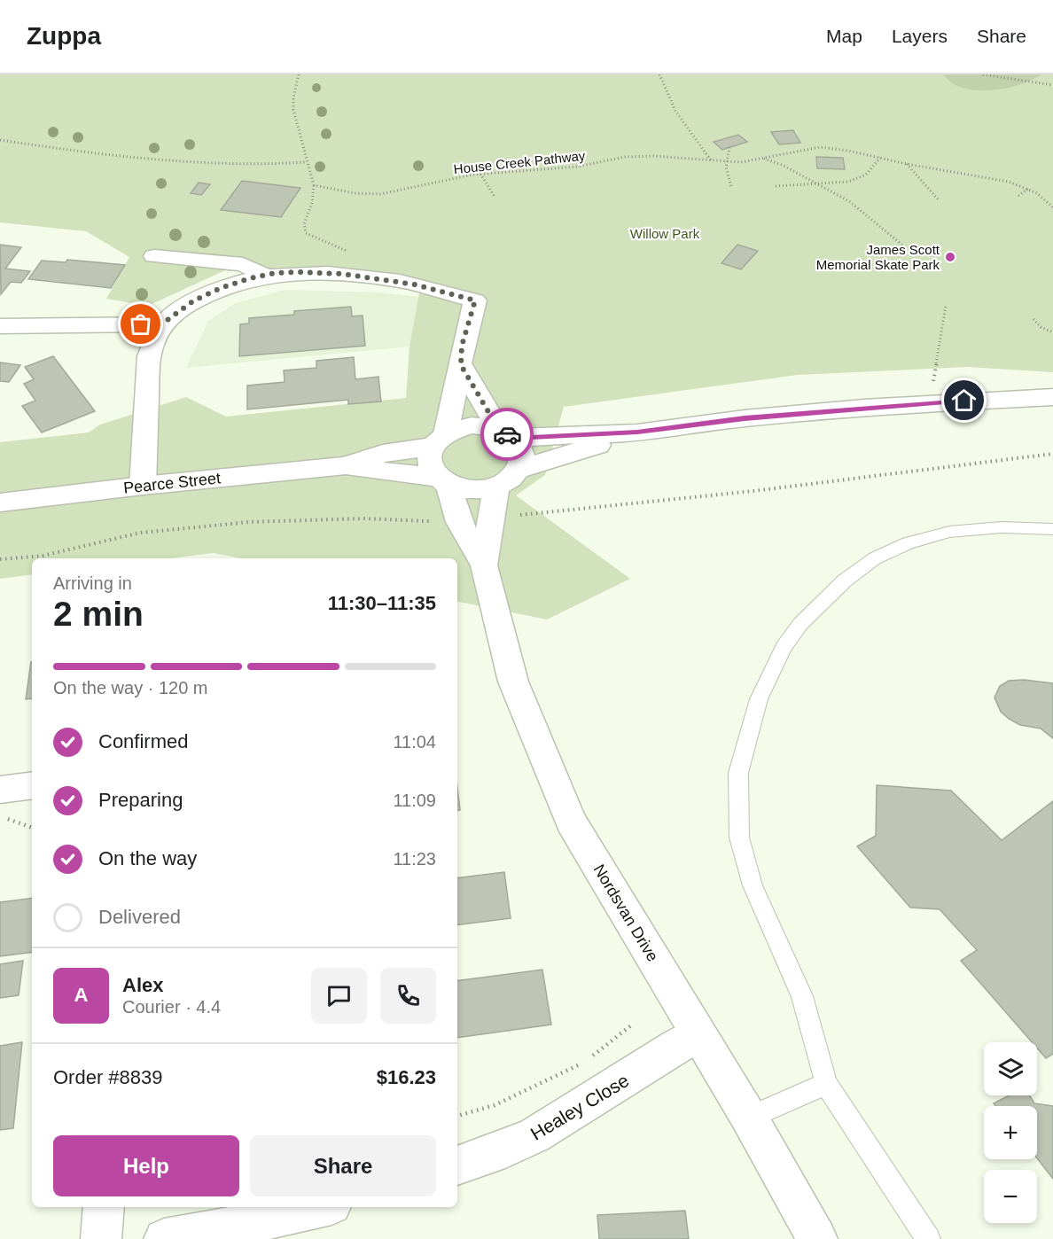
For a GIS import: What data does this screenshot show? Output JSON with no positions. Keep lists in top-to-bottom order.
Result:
{
  "streets": {
    "street": ["Pearce Street", "Nordsvan Drive", "Healey Close"],
    "path": ["House Creek Pathway"]
  },
  "crossings": [
    ["Pearce Street", "Nordsvan Drive"],
    ["Nordsvan Drive", "Healey Close"]
  ],
  "parks": ["Willow Park"],
  "places": ["James Scott Memorial Skate Park"],
  "page": {
    "header": "Zuppa",
    "nav": ["Map", "Layers", "Share"],
    "heading": ["2 min", "Arriving in", "11:30–11:35"],
    "panel": [
      "Alex",
      "Courier · 4.4",
      "Order #8839",
      "$16.23"
    ],
    "bar": "On the way · 120 m",
    "list": [
      ["Confirmed", "11:04"],
      ["Preparing", "11:09"],
      ["On the way", "11:23"],
      "Delivered"
    ],
    "round": "A",
    "map_buttons": ["+", "−"],
    "buttons": ["Help", "Share"]
  }
}
